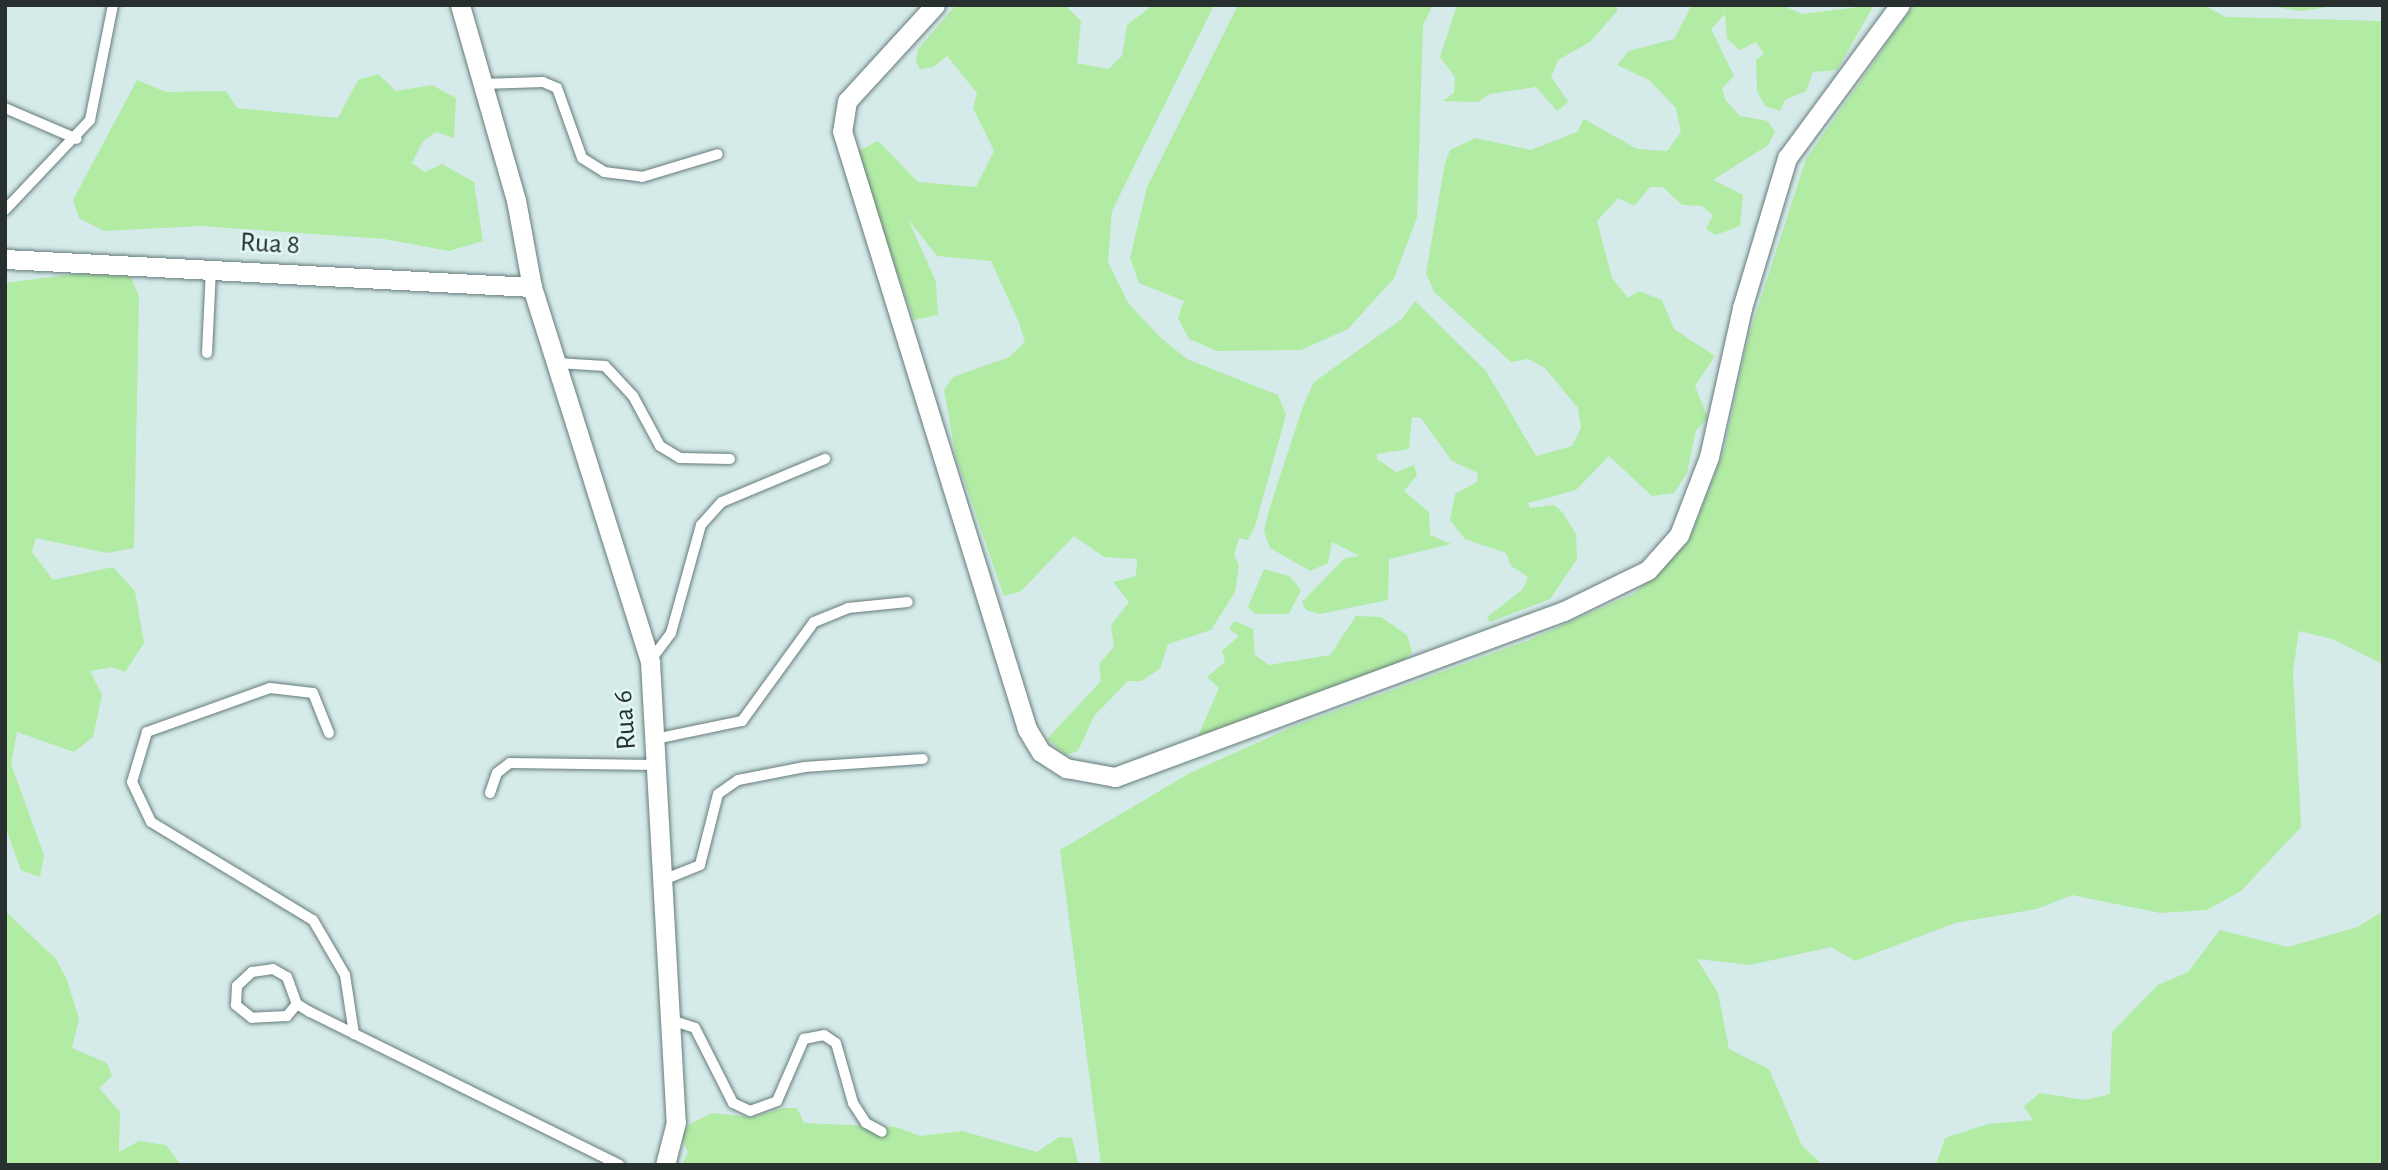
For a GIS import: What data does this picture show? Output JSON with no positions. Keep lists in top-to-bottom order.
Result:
{
  "streets": {
    "street": ["Rua 8", "Rua 6"]
  },
  "crossings": [
    ["Rua 8", "Rua 6"]
  ]
}
